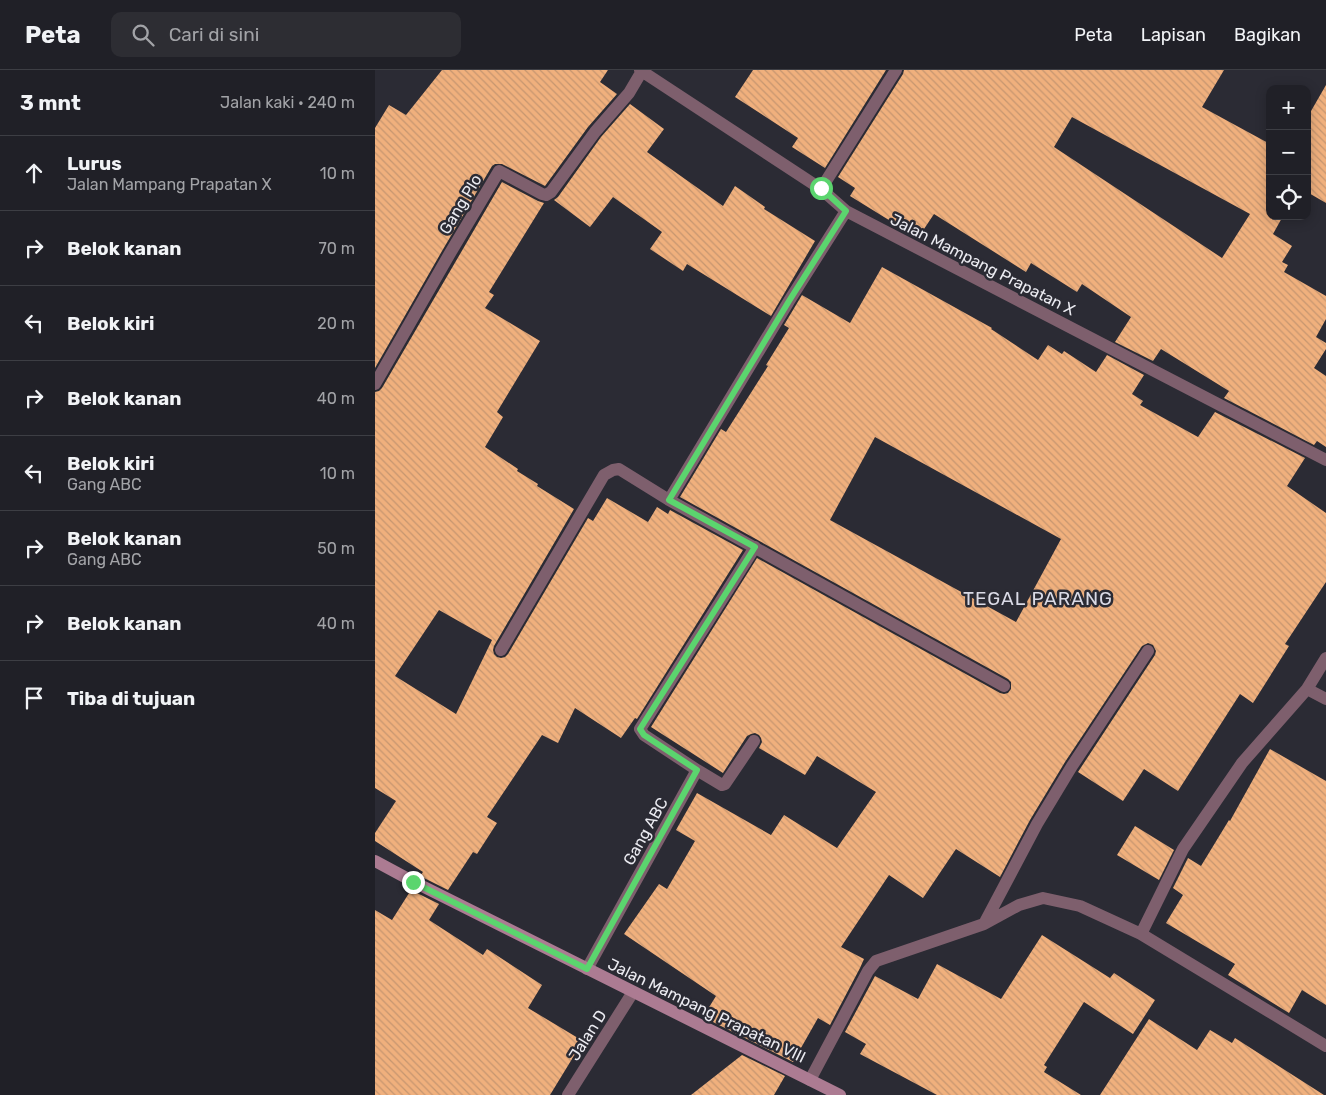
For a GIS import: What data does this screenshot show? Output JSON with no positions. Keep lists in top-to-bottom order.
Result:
{
  "streets": {
    "street": [
      "Gang Plo",
      "Jalan Mampang Prapatan X",
      "Gang ABC",
      "Jalan Mampang Prapatan VIII",
      "Jalan D"
    ]
  },
  "crossings": [
    ["Gang Plo", "Jalan Mampang Prapatan X"],
    ["Gang ABC", "Jalan Mampang Prapatan VIII"],
    ["Jalan Mampang Prapatan VIII", "Jalan D"]
  ],
  "districts": ["TEGAL PARANG"],
  "page": {
    "header": "Peta",
    "search": "Cari di sini",
    "nav": ["Peta", "Lapisan", "Bagikan"],
    "heading": ["3 mnt", "Jalan kaki · 240 m"],
    "map_buttons": ["+", "−"],
    "list": [
      ["Lurus", "Jalan Mampang Prapatan X", "10 m"],
      ["Belok kanan", "70 m"],
      ["Belok kiri", "20 m"],
      ["Belok kanan", "40 m"],
      ["Belok kiri", "Gang ABC", "10 m"],
      ["Belok kanan", "Gang ABC", "50 m"],
      ["Belok kanan", "40 m"],
      "Tiba di tujuan"
    ]
  }
}
